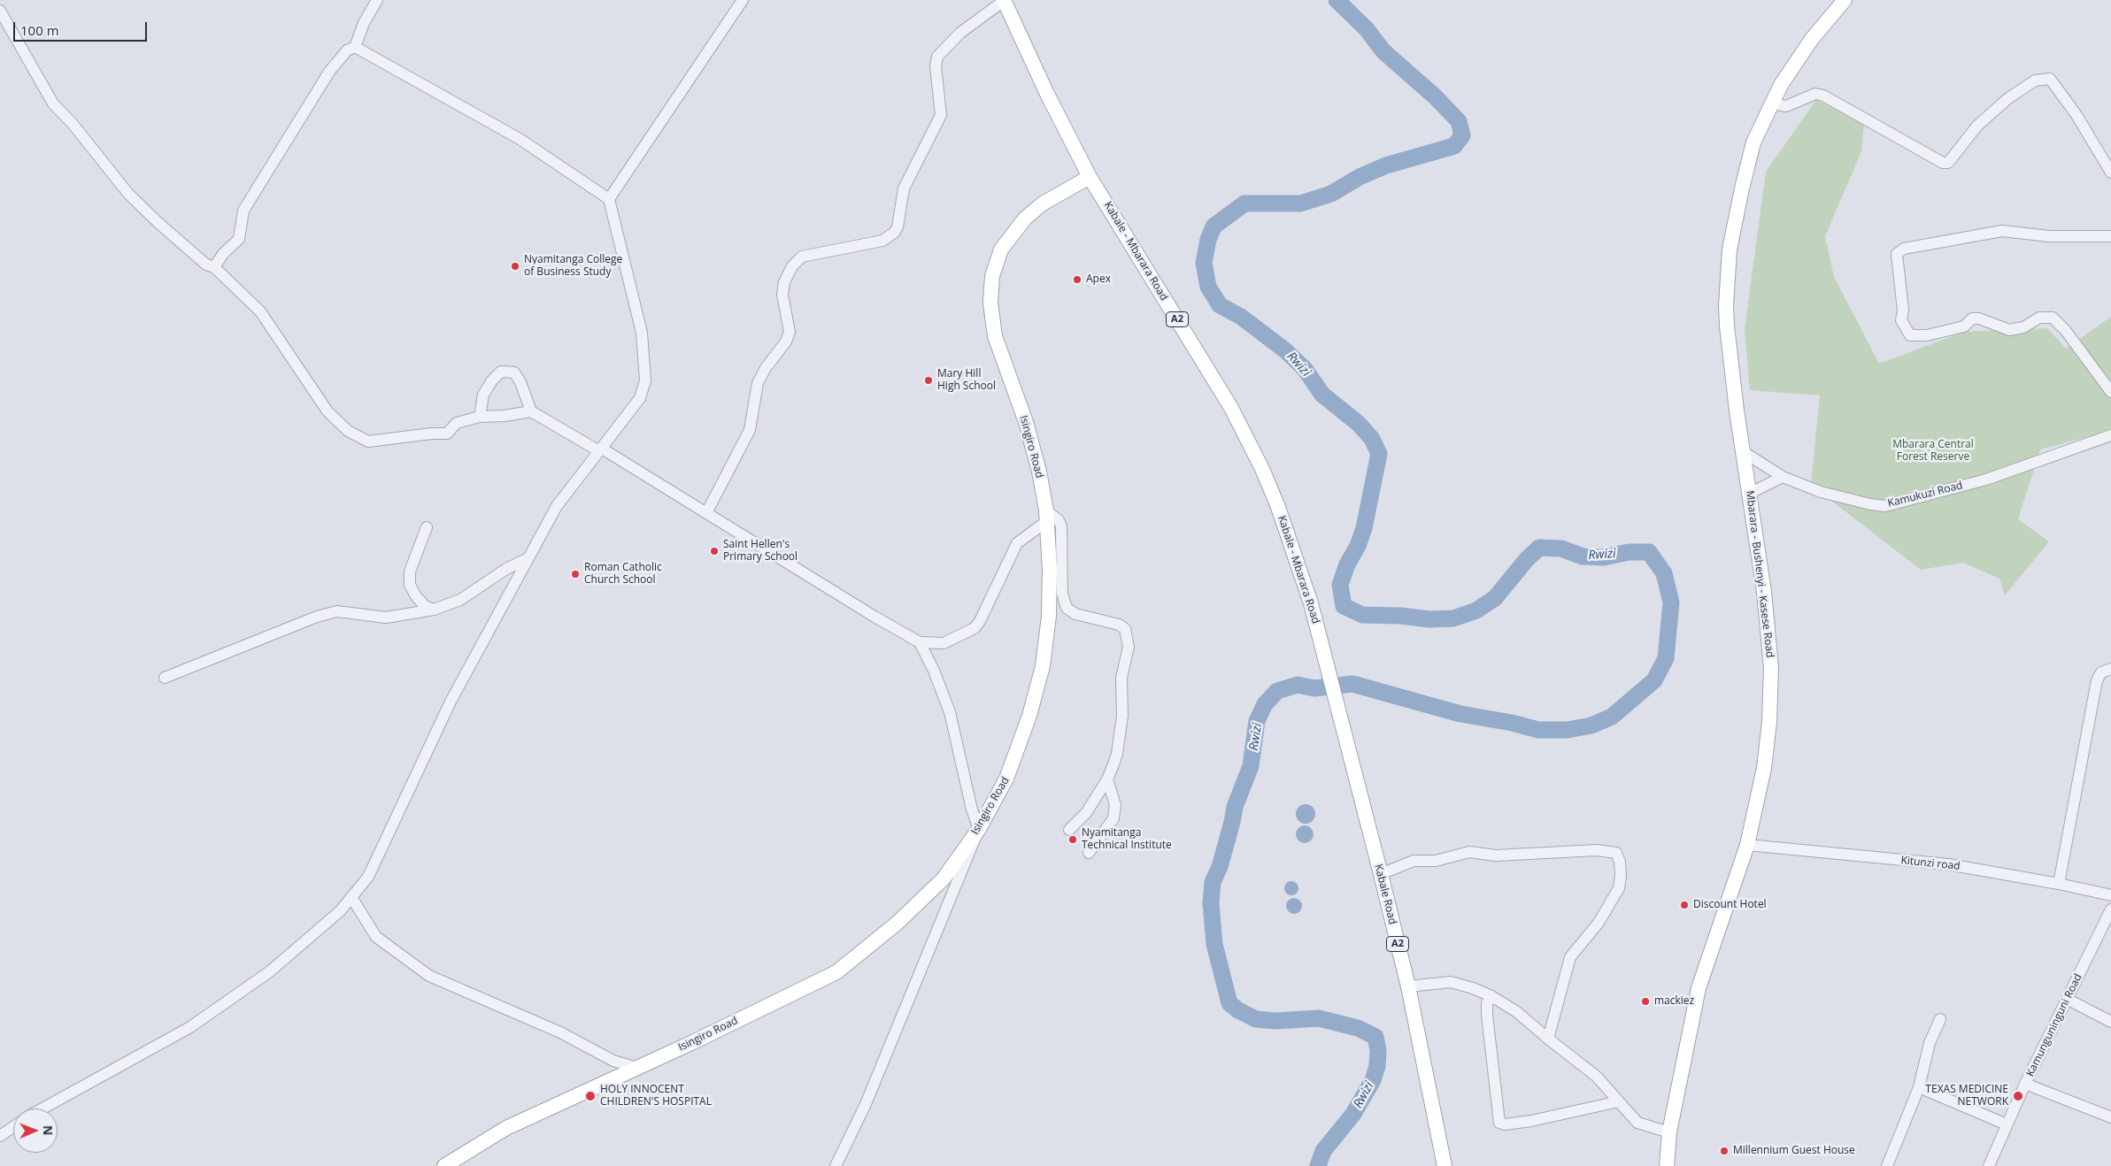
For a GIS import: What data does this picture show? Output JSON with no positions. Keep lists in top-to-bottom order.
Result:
{
  "streets": {
    "main road": [
      "Kabale - Mbarara Road",
      "A2",
      "Isingiro Road",
      "Mbarara - Bushenyi - Kasese Road",
      "Kabale Road"
    ],
    "street": ["Kamukuzi Road", "Kitunzi road", "Kamunguninguni Road"]
  },
  "crossings": [
    ["Kabale - Mbarara Road", "Isingiro Road"],
    ["Kabale - Mbarara Road", "Kabale Road"],
    ["Kamukuzi Road", "Mbarara - Bushenyi - Kasese Road"],
    ["Mbarara - Bushenyi - Kasese Road", "Kitunzi road"]
  ],
  "water": ["Rwizi"],
  "parks": ["Mbarara Central Forest Reserve"],
  "places": [
    "Nyamitanga College of Business Study",
    "Apex",
    "Mary Hill High School",
    "Saint Hellen's Primary School",
    "Roman Catholic Church School",
    "Nyamitanga Technical Institute",
    "Discount Hotel",
    "mackiez",
    "HOLY INNOCENT CHILDREN'S HOSPITAL",
    "TEXAS MEDICINE NETWORK",
    "Millennium Guest House"
  ],
  "scale_bar": "100 m",
  "north": "right"
}
